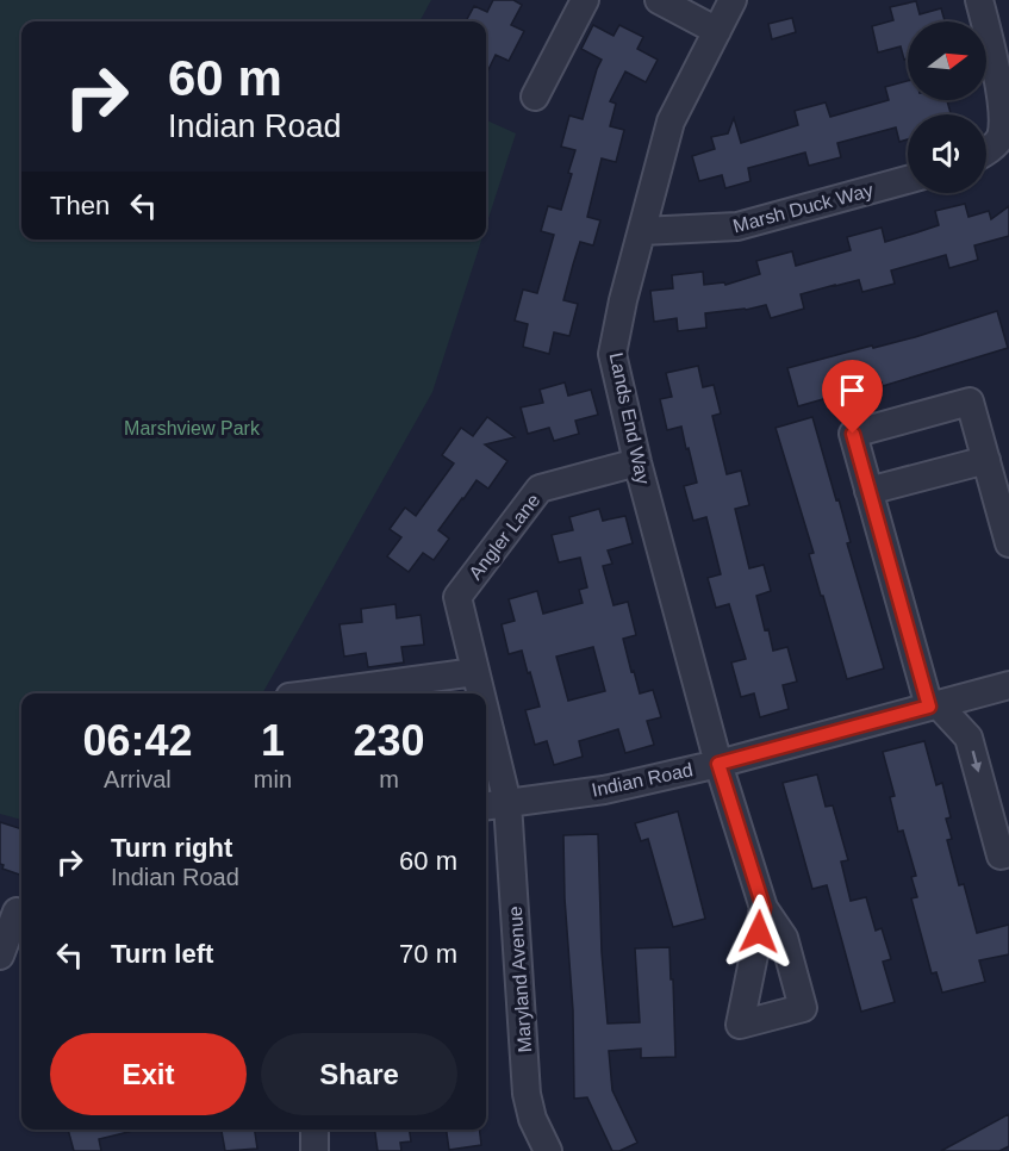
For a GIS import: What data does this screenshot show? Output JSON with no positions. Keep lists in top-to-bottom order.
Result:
{
  "streets": {
    "street": [
      "Marsh Duck Way",
      "Lands End Way",
      "Angler Lane",
      "Indian Road",
      "Maryland Avenue"
    ]
  },
  "crossings": [
    ["Marsh Duck Way", "Lands End Way"],
    ["Lands End Way", "Angler Lane"],
    ["Lands End Way", "Indian Road"],
    ["Angler Lane", "Indian Road"],
    ["Angler Lane", "Maryland Avenue"],
    ["Indian Road", "Maryland Avenue"]
  ],
  "parks": ["Marshview Park"],
  "north": "right",
  "page": {
    "turn": ["60 m", "Indian Road"],
    "then": "Then",
    "eta": [
      "06:42",
      "Arrival",
      "1",
      "min",
      "230",
      "m"
    ],
    "list": [
      {
        "name": "Turn right",
        "note": "Indian Road",
        "value": "60 m"
      },
      {
        "name": "Turn left",
        "value": "70 m"
      }
    ],
    "buttons": ["Exit", "Share"]
  }
}
